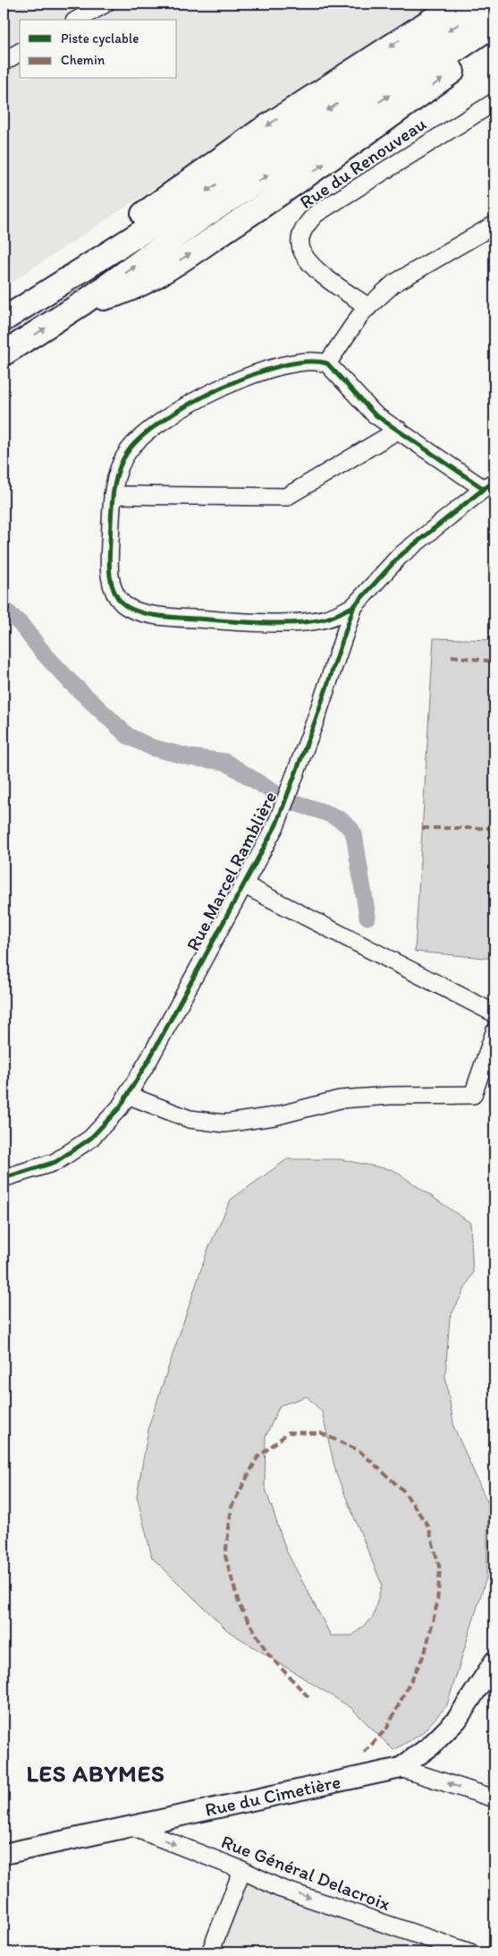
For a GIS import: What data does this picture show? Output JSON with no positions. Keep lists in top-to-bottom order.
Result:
{
  "streets": {
    "main road": ["Rue du Cimetière"],
    "street": ["Rue du Renouveau", "Rue Marcel Ramblière", "Rue Général Delacroix"]
  },
  "crossings": [
    ["Rue du Cimetière", "Rue Général Delacroix"]
  ],
  "one_way": ["Rue Général Delacroix"],
  "districts": ["LES ABYMES"],
  "legend": ["Piste cyclable", "Chemin"]
}
